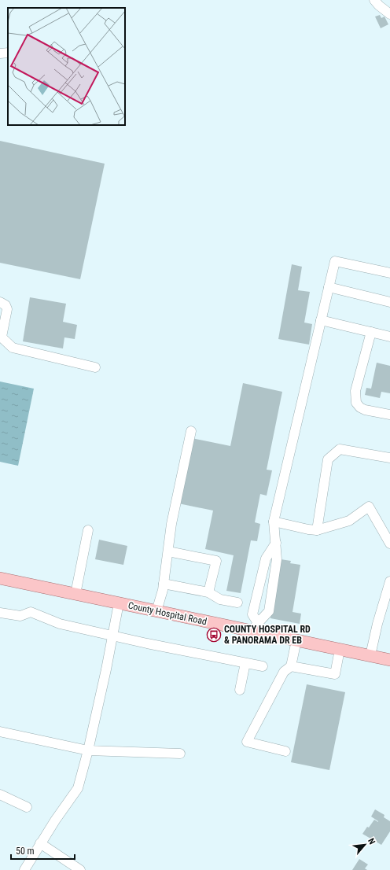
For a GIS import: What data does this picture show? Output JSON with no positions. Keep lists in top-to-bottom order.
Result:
{
  "streets": {
    "main road": ["County Hospital Road"]
  },
  "places": {
    "bus stop": ["COUNTY HOSPITAL RD & PANORAMA DR EB"]
  },
  "scale_bar": "50 m",
  "north": "top right"
}
